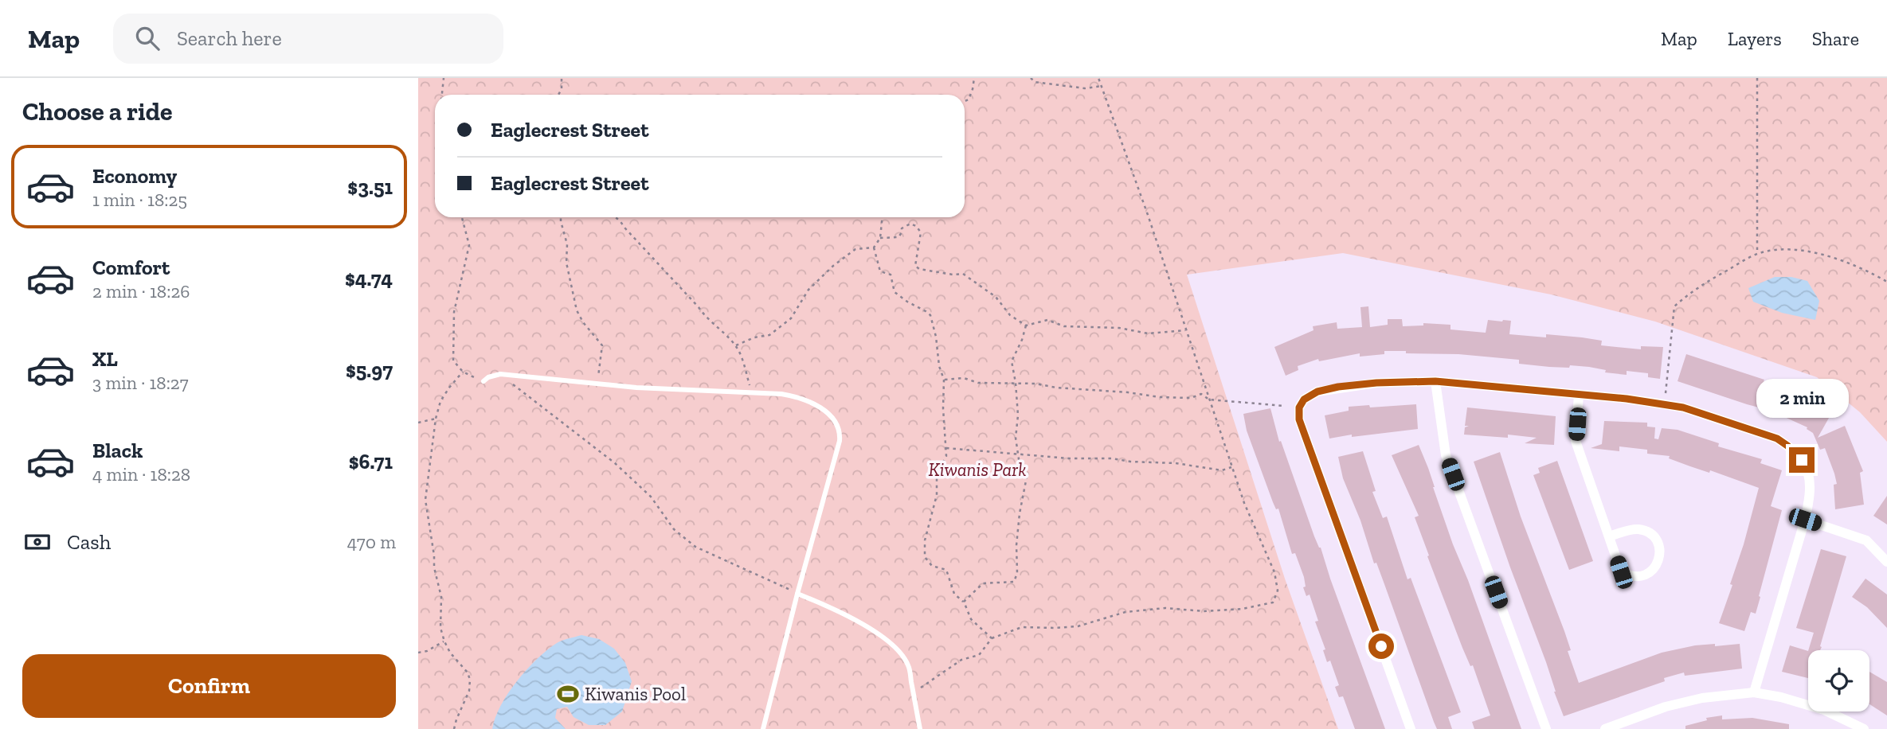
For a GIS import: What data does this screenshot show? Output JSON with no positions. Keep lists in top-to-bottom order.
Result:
{
  "parks": ["Kiwanis Park"],
  "places": {
    "sports": ["Kiwanis Pool"]
  },
  "page": {
    "header": "Map",
    "search": "Search here",
    "nav": ["Map", "Layers", "Share"],
    "heading": "Choose a ride",
    "banner": ["Eaglecrest Street", "Eaglecrest Street"],
    "list": [
      {
        "name": "Economy",
        "note": "1 min · 18:25",
        "value": "$3.51"
      },
      {
        "name": "Comfort",
        "note": "2 min · 18:26",
        "value": "$4.74"
      },
      {
        "name": "XL",
        "note": "3 min · 18:27",
        "value": "$5.97"
      },
      {
        "name": "Black",
        "note": "4 min · 18:28",
        "value": "$6.71"
      }
    ],
    "bubble": "2 min",
    "pay": ["Cash", "470 m"],
    "buttons": "Confirm"
  }
}
